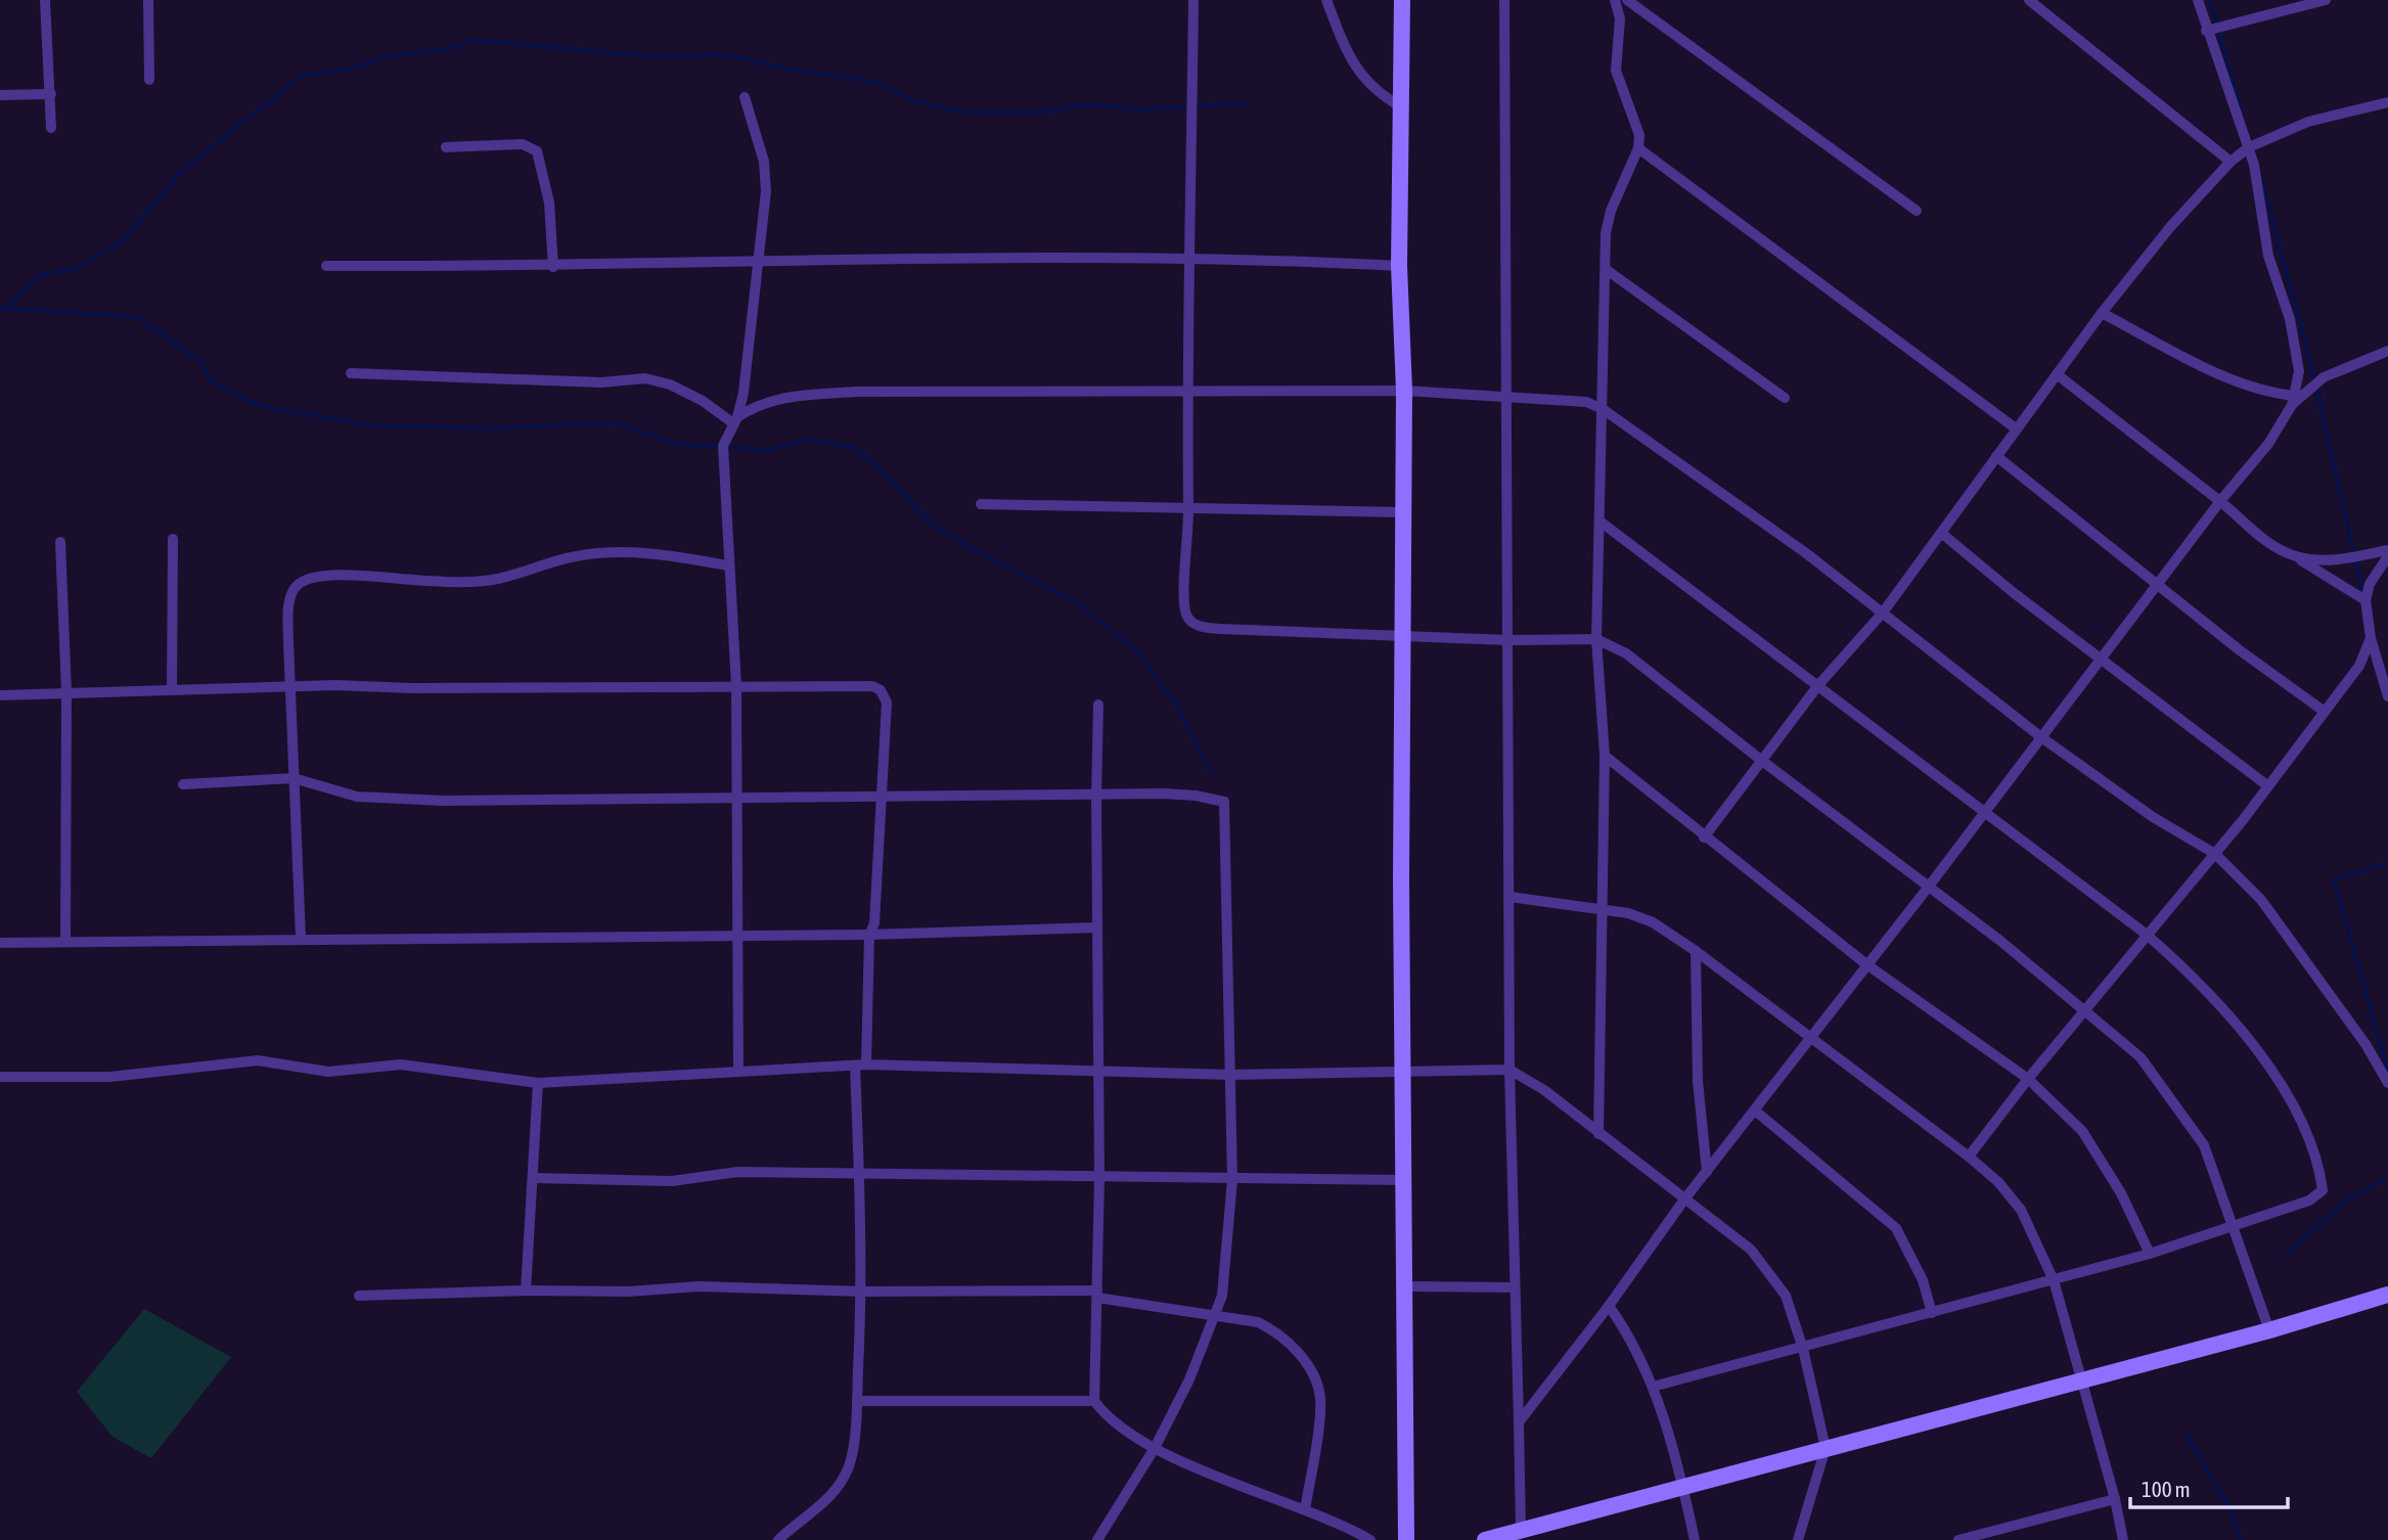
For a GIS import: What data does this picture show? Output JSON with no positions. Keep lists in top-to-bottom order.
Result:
{
  "scale_bar": "100 m"
}
